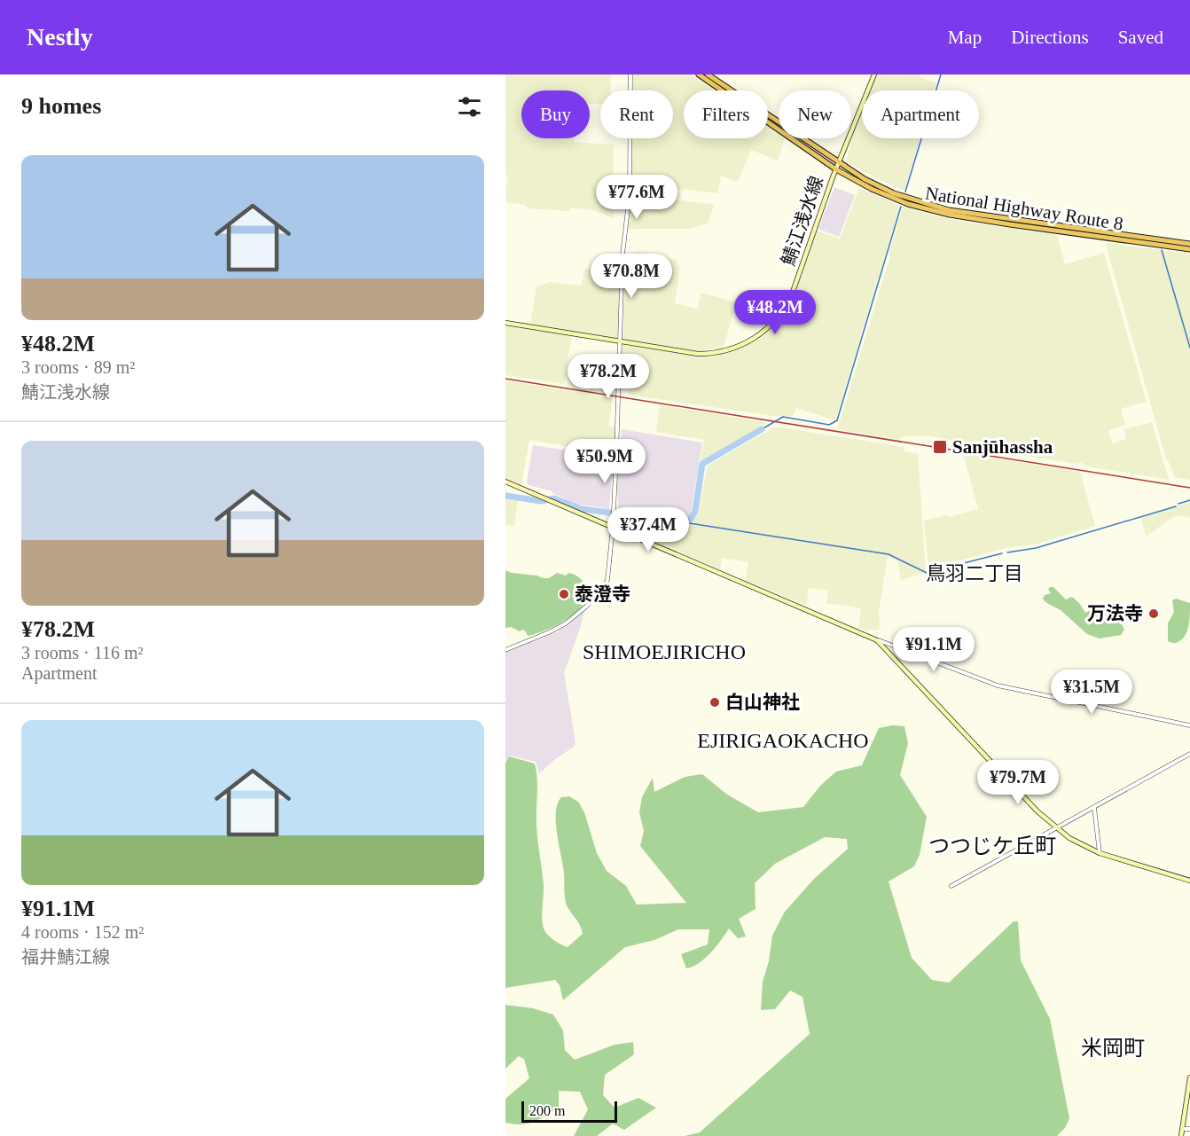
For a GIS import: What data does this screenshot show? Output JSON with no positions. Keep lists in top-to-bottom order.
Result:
{
  "streets": {
    "highway": ["National Highway Route 8"],
    "main road": ["鯖江浅水線"]
  },
  "crossings": [
    ["National Highway Route 8", "鯖江浅水線"]
  ],
  "districts": [
    "鳥羽二丁目",
    "SHIMOEJIRICHO",
    "EJIRIGAOKACHO",
    "つつじケ丘町",
    "米岡町"
  ],
  "places": {
    "transit": ["Sanjūhassha"],
    "other": ["泰澄寺", "万法寺", "白山神社"]
  },
  "scale_bar": "200 m",
  "page": {
    "header": "Nestly",
    "nav": ["Map", "Directions", "Saved"],
    "heading": "9 homes",
    "chip": [
      "Buy",
      "Rent",
      "Filters",
      "New",
      "Apartment"
    ],
    "list": [
      {
        "name": "¥48.2M",
        "note": "3 rooms · 89 m² · 鯖江浅水線"
      },
      {
        "name": "¥78.2M",
        "note": "3 rooms · 116 m² · Apartment"
      },
      {
        "name": "¥91.1M",
        "note": "4 rooms · 152 m² · 福井鯖江線"
      }
    ],
    "price": [
      "¥77.6M",
      "¥70.8M",
      "¥48.2M",
      "¥78.2M",
      "¥50.9M",
      "¥37.4M",
      "¥91.1M",
      "¥31.5M",
      "¥79.7M"
    ],
    "scale": "200 m"
  }
}
